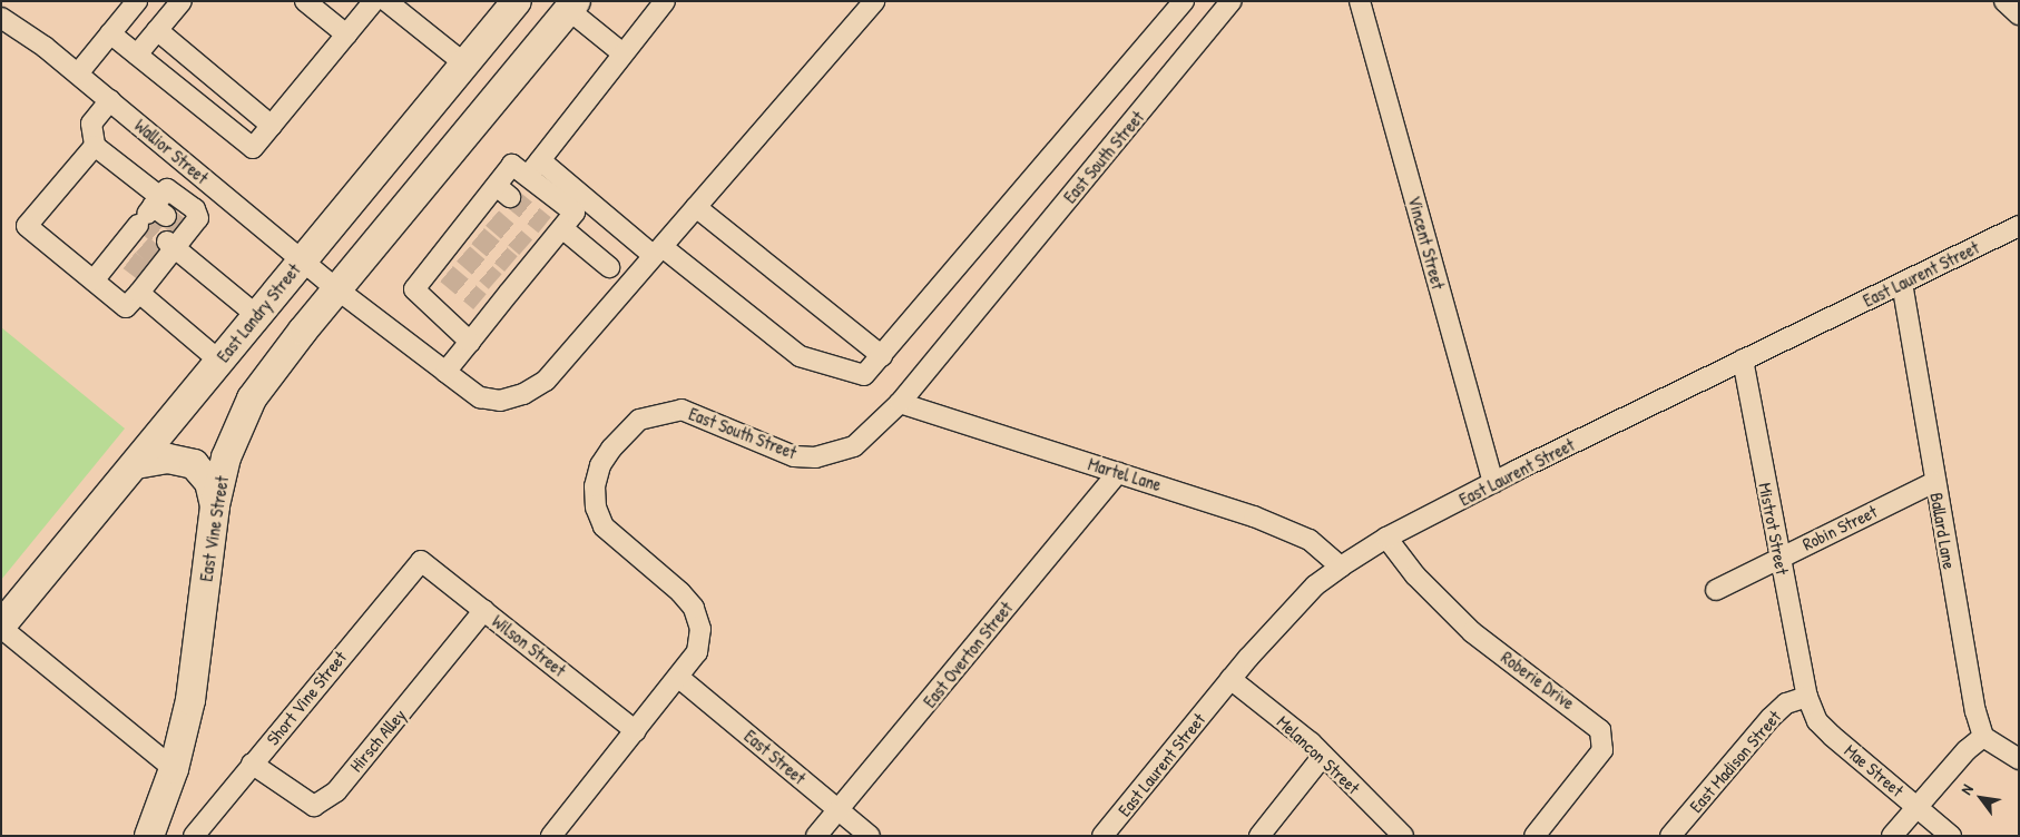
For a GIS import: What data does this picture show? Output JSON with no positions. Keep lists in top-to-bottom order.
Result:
{
  "streets": {
    "highway": ["East Landry Street", "East Vine Street"],
    "street": [
      "Wallior Street",
      "East South Street",
      "Vincent Street",
      "East Laurent Street",
      "Martel Lane",
      "Robin Street",
      "Mistrot Street",
      "Ballard Lane",
      "Wilson Street",
      "East Overton Street",
      "Roberie Drive",
      "Short Vine Street",
      "Hirsch Alley",
      "Melancon Street",
      "East Street",
      "East Madison Street",
      "Mae Street"
    ]
  },
  "crossings": [
    ["Wallior Street", "East Landry Street"],
    ["Wallior Street", "East Vine Street"],
    ["East South Street", "Martel Lane"],
    ["East South Street", "Wilson Street"],
    ["East South Street", "East Street"],
    ["Vincent Street", "East Laurent Street"],
    ["East Laurent Street", "Martel Lane"],
    ["East Laurent Street", "Mistrot Street"],
    ["East Laurent Street", "Ballard Lane"],
    ["East Laurent Street", "Roberie Drive"],
    ["East Laurent Street", "Melancon Street"],
    ["Martel Lane", "East Overton Street"],
    ["Robin Street", "Mistrot Street"],
    ["Robin Street", "Ballard Lane"],
    ["Mistrot Street", "East Madison Street"],
    ["Mistrot Street", "Mae Street"],
    ["Wilson Street", "Short Vine Street"],
    ["Wilson Street", "Hirsch Alley"],
    ["East Overton Street", "East Street"],
    ["Short Vine Street", "Hirsch Alley"],
    ["East Madison Street", "Mae Street"]
  ],
  "north": "top left"
}
